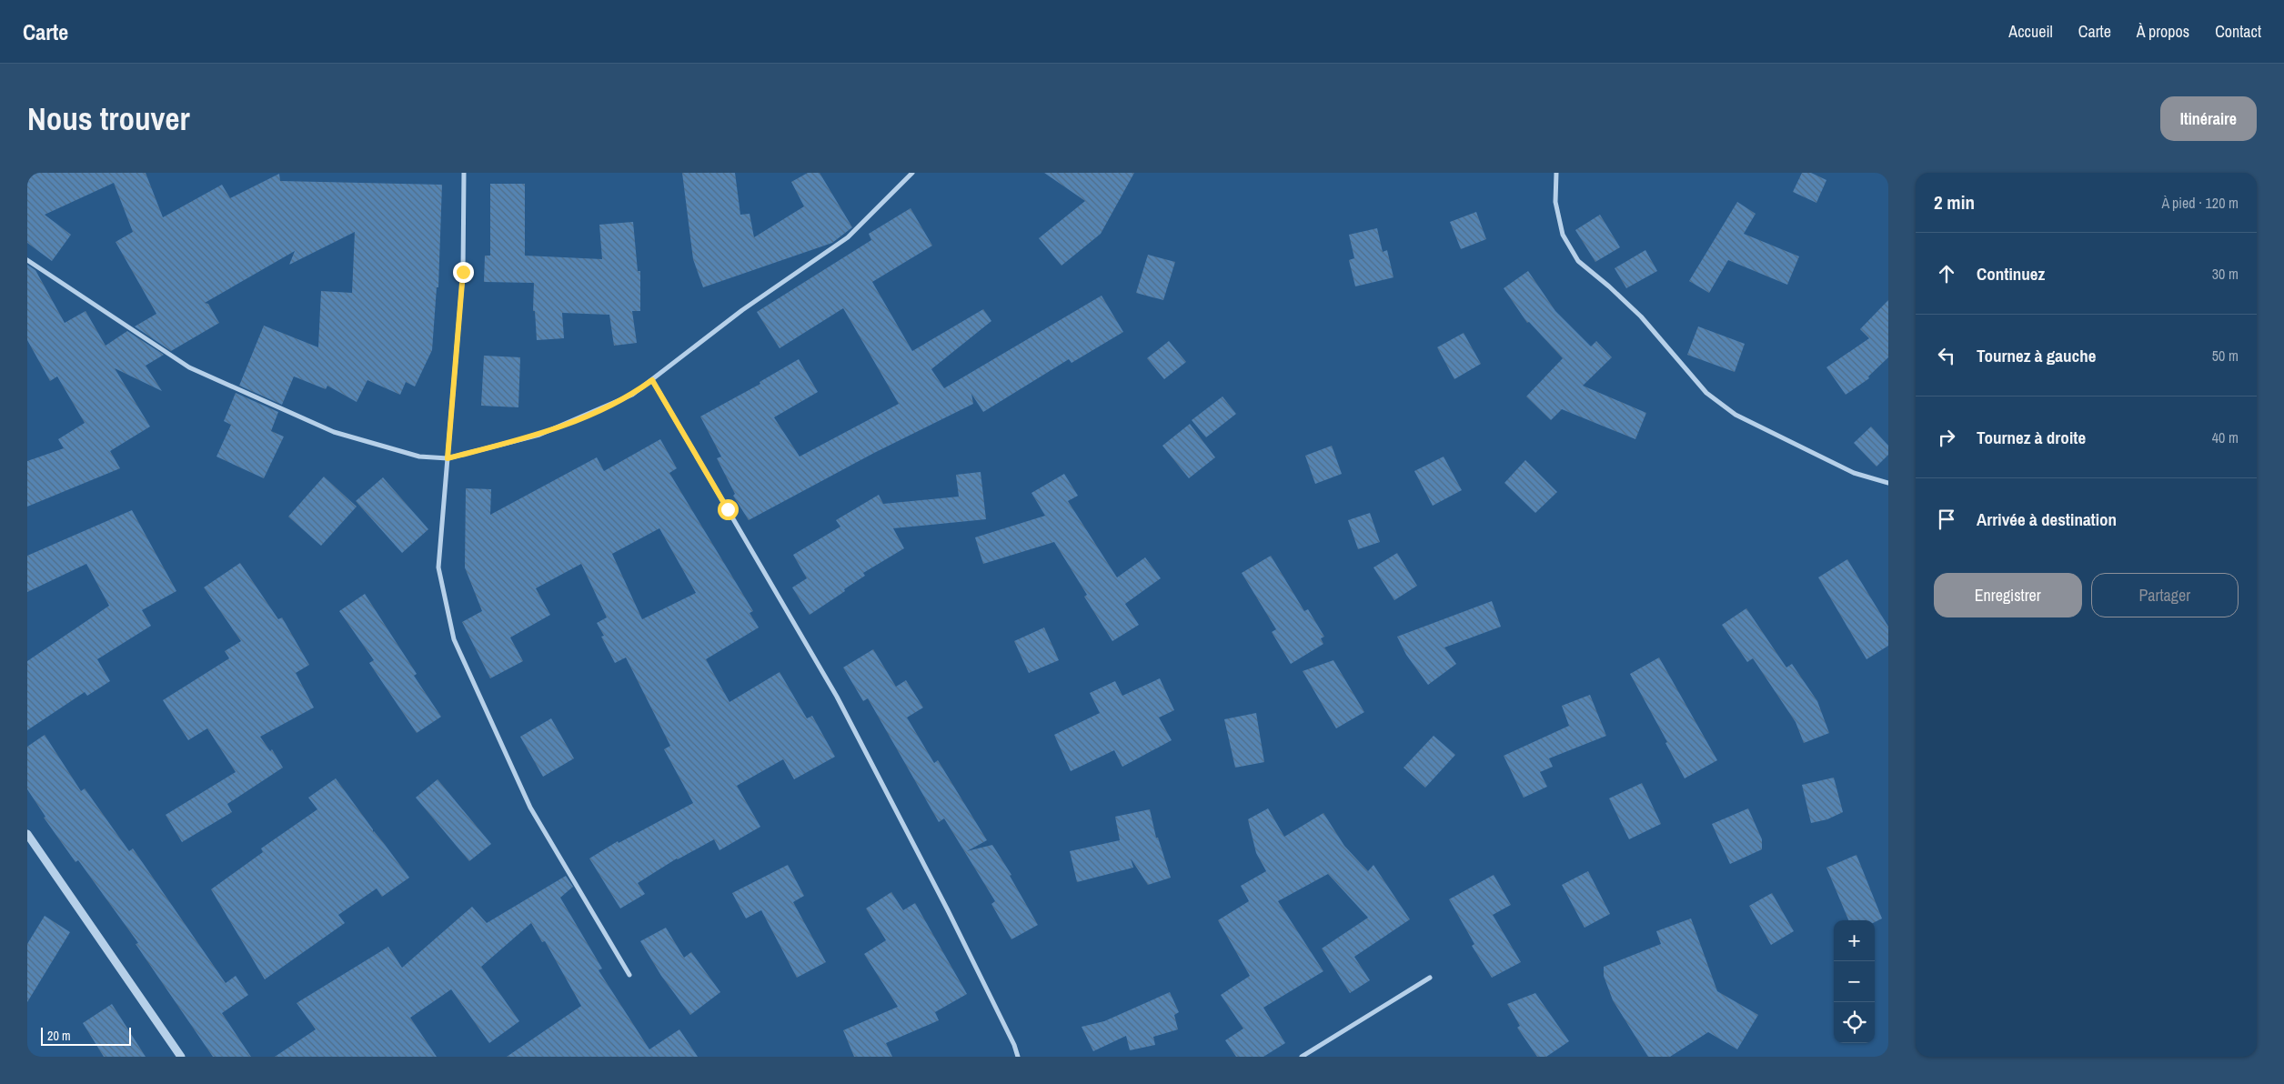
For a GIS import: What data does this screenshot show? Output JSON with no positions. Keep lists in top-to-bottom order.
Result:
{
  "scale_bar": "20 m",
  "page": {
    "header": "Carte",
    "nav": [
      "Accueil",
      "Carte",
      "À propos",
      "Contact"
    ],
    "buttons": [
      "Itinéraire",
      ["Enregistrer", "Partager"]
    ],
    "title": "Nous trouver",
    "heading": ["2 min", "À pied · 120 m"],
    "list": [
      ["Continuez", "30 m"],
      ["Tournez à gauche", "50 m"],
      ["Tournez à droite", "40 m"],
      "Arrivée à destination"
    ],
    "map_buttons": ["+", "−"],
    "scale": "20 m"
  }
}
